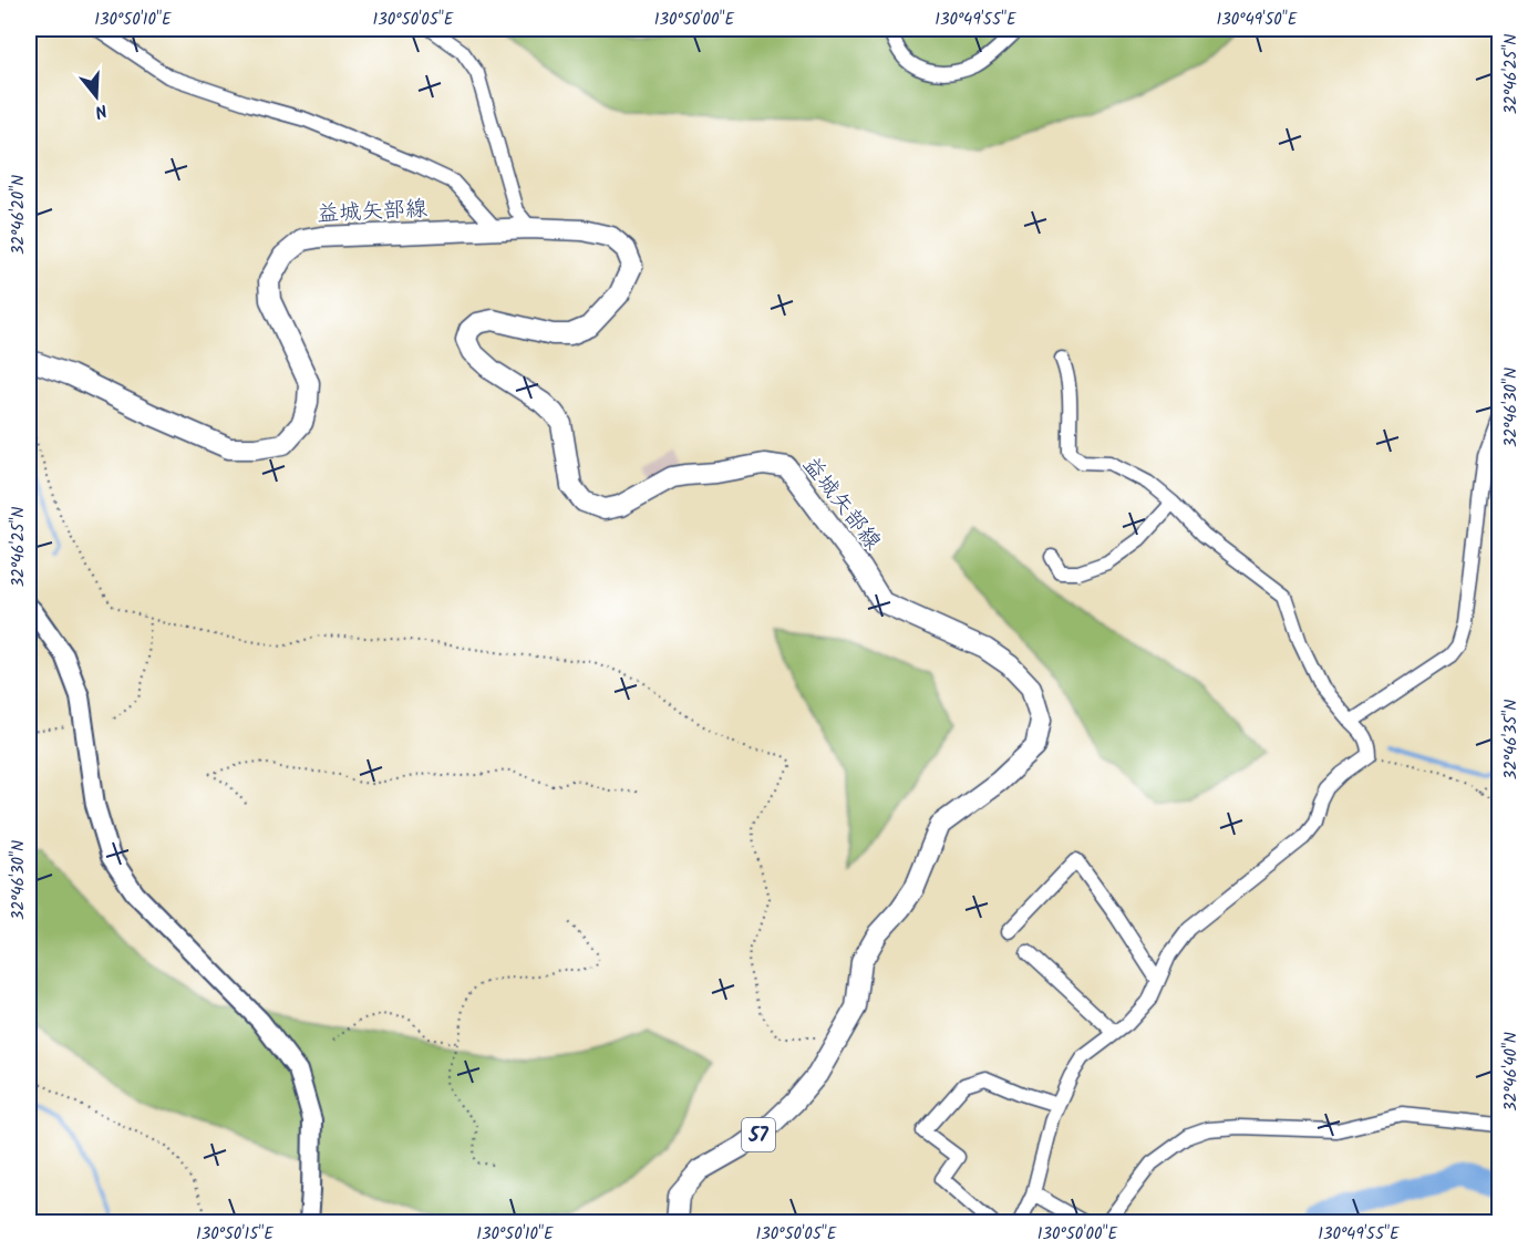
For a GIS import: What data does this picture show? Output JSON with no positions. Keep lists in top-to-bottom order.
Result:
{
  "streets": {
    "main road": ["益城矢部線", "57"]
  },
  "north": "bottom",
  "coordinates": [
    "130°50'10\"E",
    "130°50'05\"E",
    "130°50'00\"E",
    "130°49'55\"E",
    "130°49'50\"E",
    "32°46'25\"N",
    "32°46'20\"N",
    "32°46'30\"N",
    "32°46'35\"N",
    "32°46'40\"N",
    "130°50'15\"E"
  ]
}
